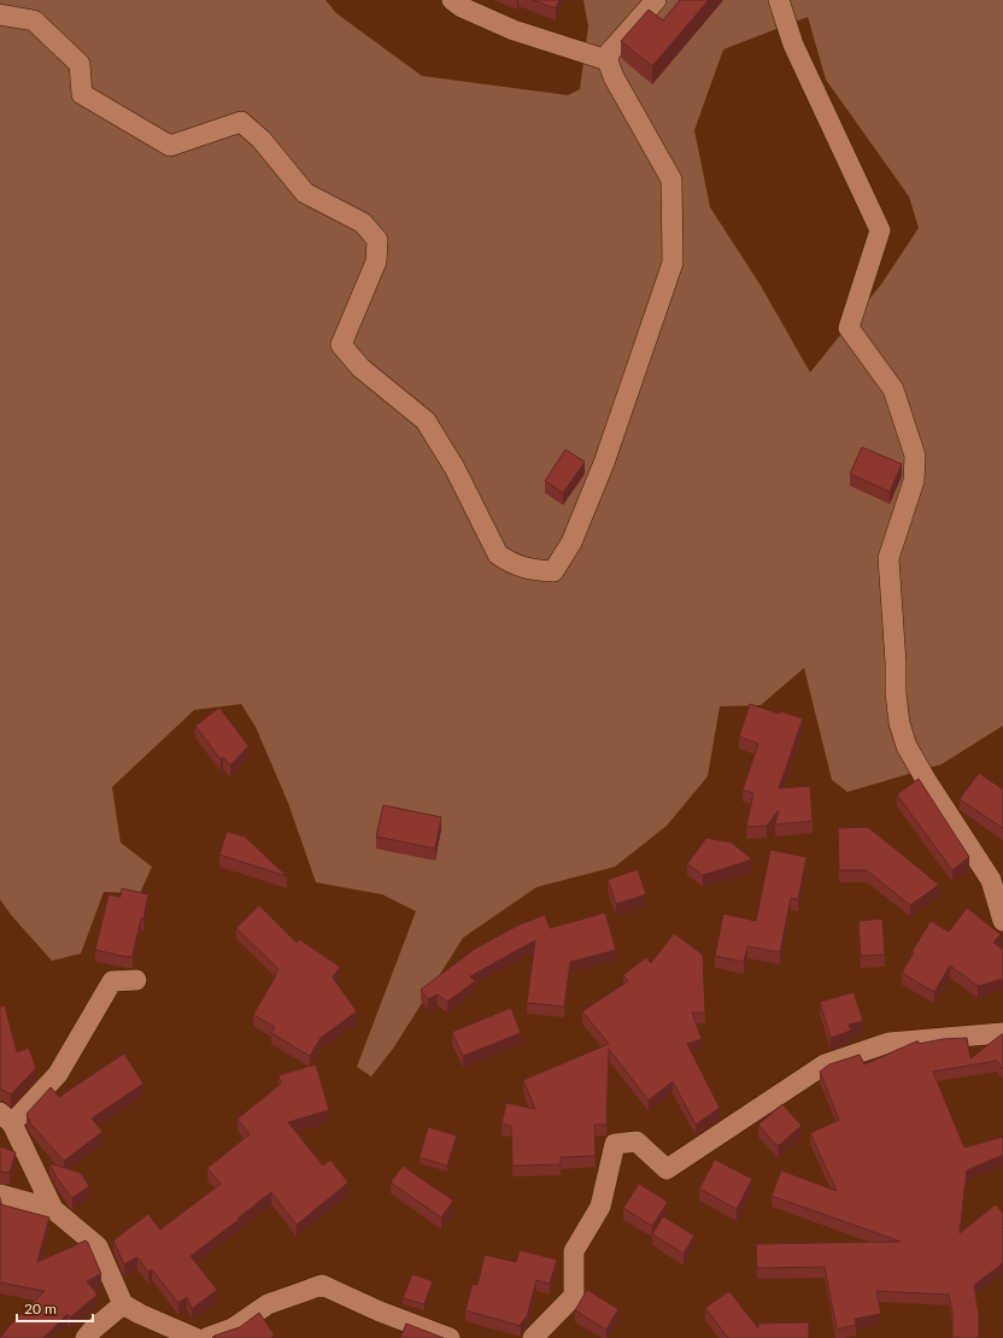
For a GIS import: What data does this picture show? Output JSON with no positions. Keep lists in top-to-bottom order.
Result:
{
  "scale_bar": "20 m"
}
